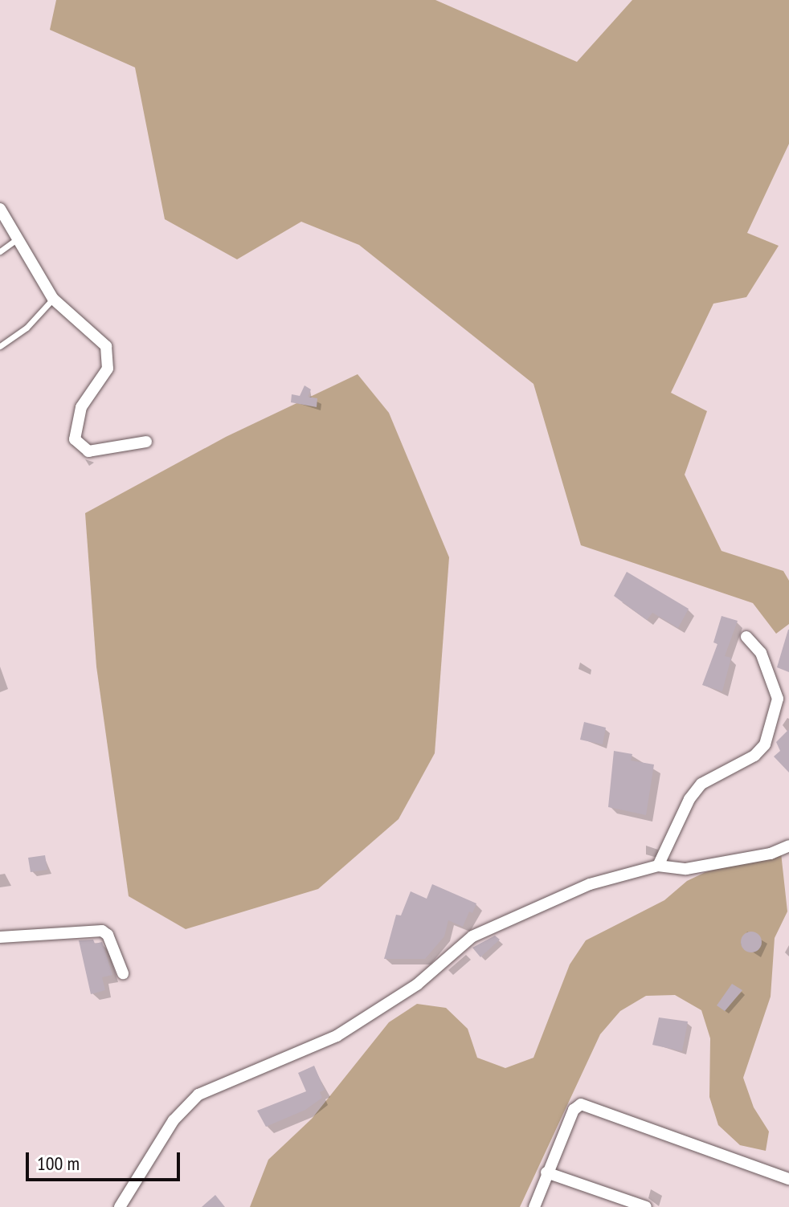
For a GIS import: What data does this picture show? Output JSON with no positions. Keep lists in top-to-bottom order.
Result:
{
  "scale_bar": "100 m"
}
